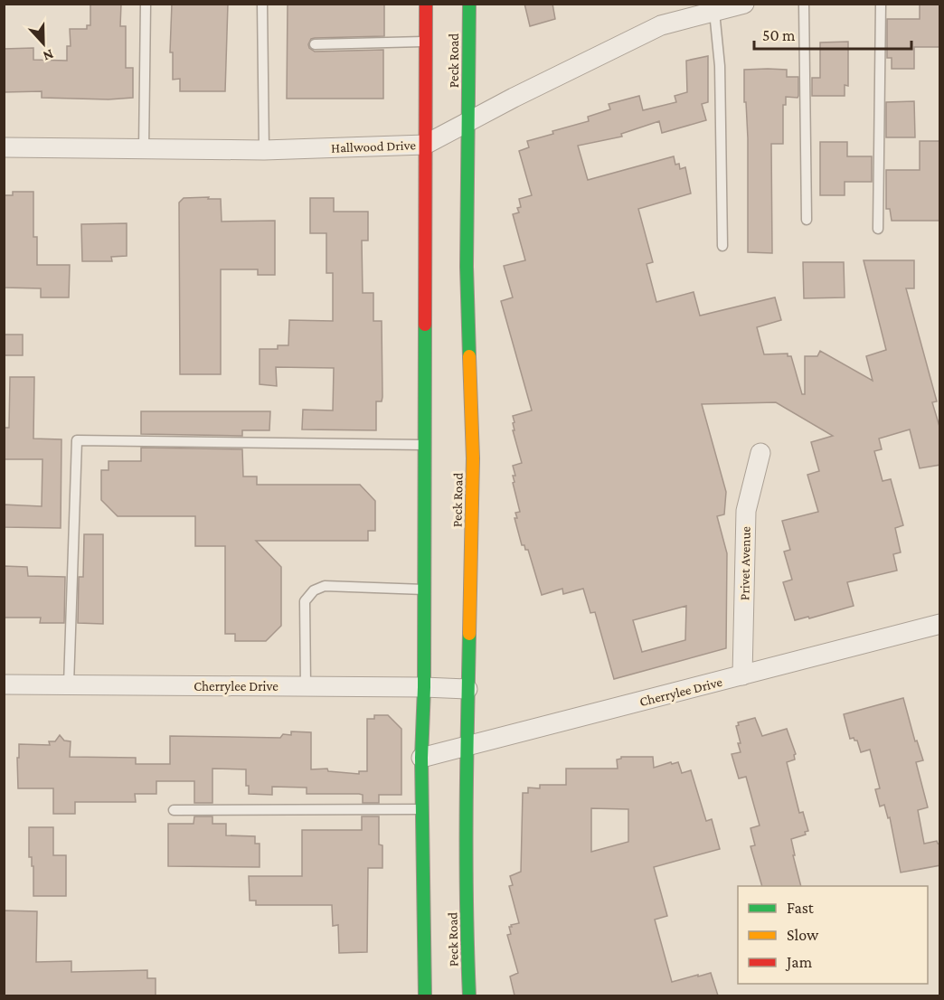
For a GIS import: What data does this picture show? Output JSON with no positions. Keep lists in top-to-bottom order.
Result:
{
  "streets": {
    "main road": ["Peck Road"],
    "street": ["Hallwood Drive", "Privet Avenue", "Cherrylee Drive"]
  },
  "crossings": [
    ["Peck Road", "Hallwood Drive"],
    ["Peck Road", "Cherrylee Drive"],
    ["Privet Avenue", "Cherrylee Drive"]
  ],
  "legend": ["Fast", "Slow", "Jam"],
  "scale_bar": "50 m",
  "north": "bottom"
}
